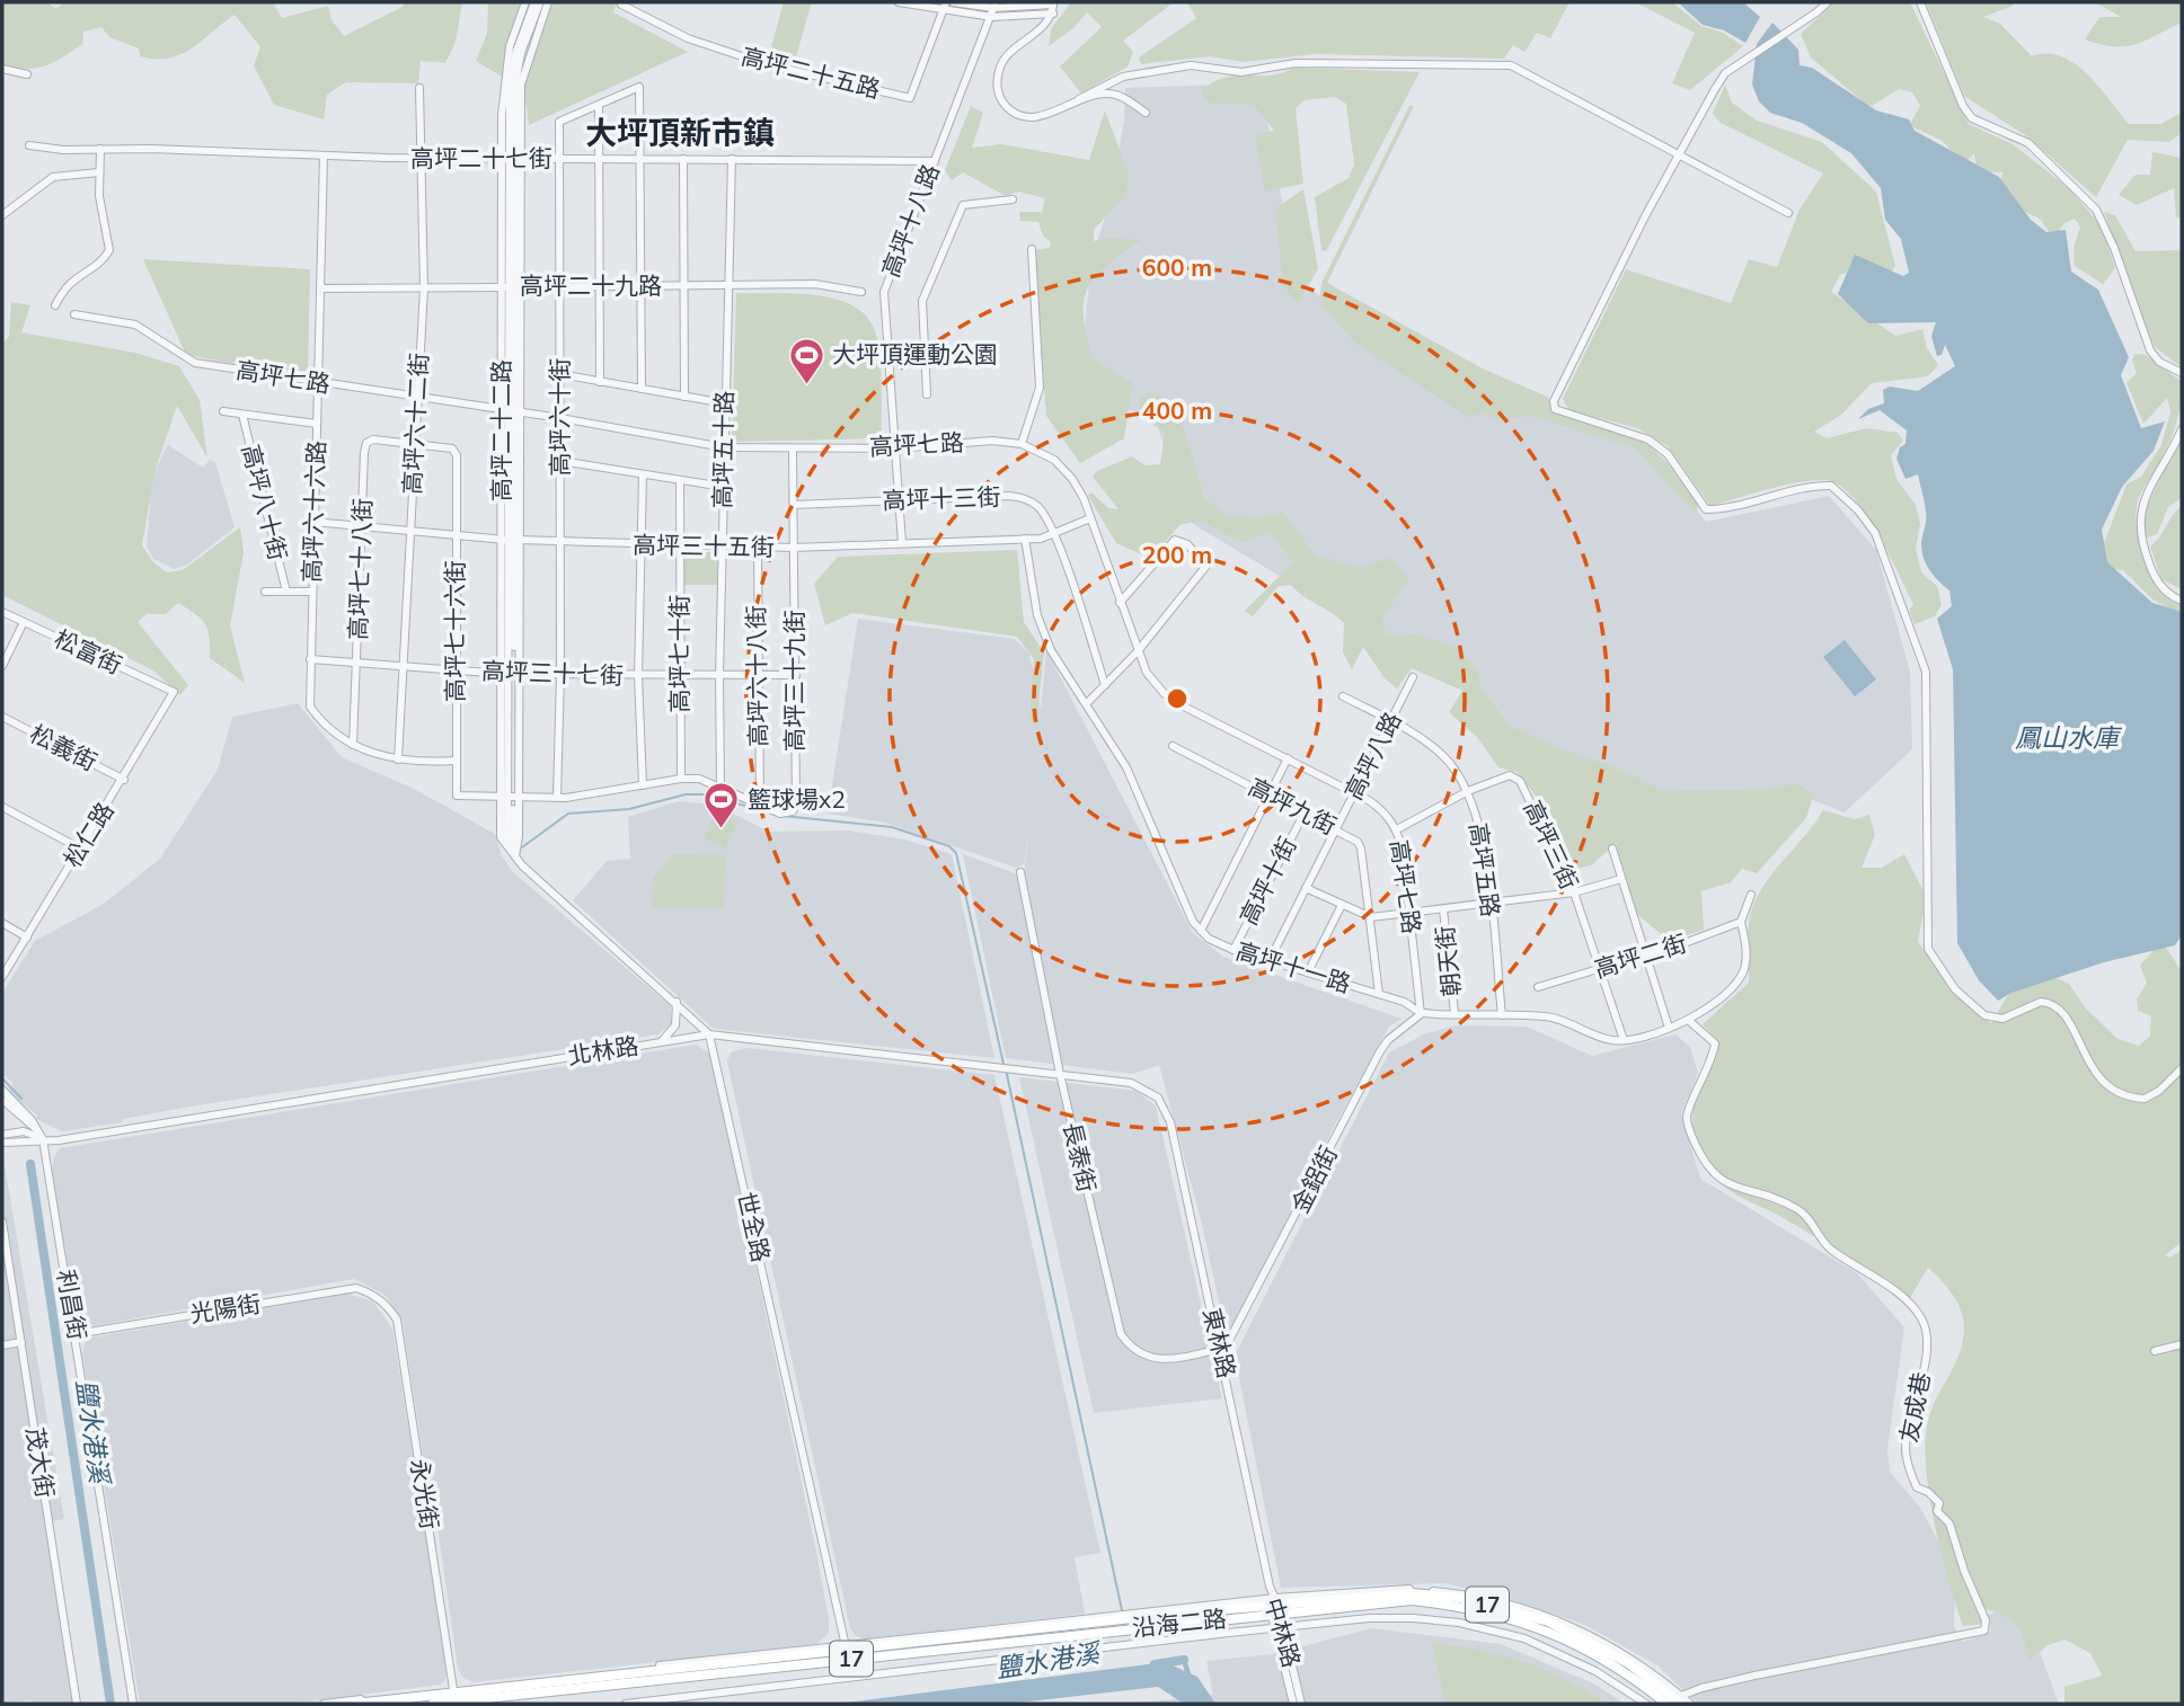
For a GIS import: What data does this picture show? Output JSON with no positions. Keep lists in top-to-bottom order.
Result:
{
  "streets": {
    "main road": ["17", "沿海二路"],
    "street": [
      "高坪二十五路",
      "高坪二十七街",
      "高坪十八路",
      "高坪二十九路",
      "高坪七路",
      "高坪六十街",
      "高坪六十二街",
      "高坪二十二路",
      "高坪五十路",
      "高坪十三街",
      "高坪八十街",
      "高坪六十六路",
      "高坪三十五街",
      "高坪七十八街",
      "高坪七十六街",
      "松富街",
      "高坪七十街",
      "高坪三十七街",
      "高坪六十八街",
      "高坪三十九街",
      "松義街",
      "高坪八路",
      "高坪九街",
      "松仁路",
      "高坪三街",
      "高坪五路",
      "高坪十街",
      "高坪二街",
      "朝天街",
      "高坪十一路",
      "北林路",
      "長泰街",
      "金鋁街",
      "世全路",
      "利昌街",
      "光陽街",
      "東林路",
      "友成巷",
      "茂大街",
      "永光街",
      "中林路"
    ]
  },
  "crossings": [
    ["高坪二十七街", "高坪十八路"],
    ["高坪二十七街", "高坪六十街"],
    ["高坪二十七街", "高坪六十二街"],
    ["高坪二十七街", "高坪二十二路"],
    ["高坪二十七街", "高坪五十路"],
    ["高坪二十七街", "高坪六十六路"],
    ["高坪十八路", "高坪七路"],
    ["高坪十八路", "高坪十三街"],
    ["高坪十八路", "高坪三十五街"],
    ["高坪二十九路", "高坪六十街"],
    ["高坪二十九路", "高坪六十二街"],
    ["高坪二十九路", "高坪二十二路"],
    ["高坪二十九路", "高坪五十路"],
    ["高坪二十九路", "高坪六十六路"],
    ["高坪七路", "高坪六十街"],
    ["高坪七路", "高坪六十二街"],
    ["高坪七路", "高坪二十二路"],
    ["高坪七路", "高坪五十路"],
    ["高坪七路", "高坪六十六路"],
    ["高坪七路", "高坪三十五街"],
    ["高坪七路", "高坪三十九街"],
    ["高坪七路", "高坪八路"],
    ["高坪七路", "高坪三街"],
    ["高坪七路", "高坪十一路"],
    ["高坪七路", "金鋁街"],
    ["高坪六十街", "高坪三十五街"],
    ["高坪六十街", "高坪三十七街"],
    ["高坪六十街", "高坪三十九街"],
    ["高坪六十二街", "高坪六十六路"],
    ["高坪六十二街", "高坪三十五街"],
    ["高坪六十二街", "高坪七十八街"],
    ["高坪六十二街", "高坪七十六街"],
    ["高坪六十二街", "高坪三十七街"],
    ["高坪二十二路", "高坪三十五街"],
    ["高坪二十二路", "高坪七十六街"],
    ["高坪二十二路", "高坪三十七街"],
    ["高坪二十二路", "高坪三十九街"],
    ["高坪五十路", "高坪三十五街"],
    ["高坪五十路", "高坪三十七街"],
    ["高坪五十路", "高坪三十九街"],
    ["高坪十三街", "高坪三十五街"],
    ["高坪十三街", "高坪三十九街"],
    ["高坪八十街", "高坪六十六路"],
    ["高坪六十六路", "高坪三十五街"],
    ["高坪六十六路", "高坪七十八街"],
    ["高坪六十六路", "高坪七十六街"],
    ["高坪六十六路", "高坪三十七街"],
    ["高坪三十五街", "高坪七十八街"],
    ["高坪三十五街", "高坪七十六街"],
    ["高坪三十五街", "高坪七十街"],
    ["高坪三十五街", "高坪六十八街"],
    ["高坪三十五街", "高坪三十九街"],
    ["高坪七十八街", "高坪七十六街"],
    ["高坪七十八街", "高坪三十七街"],
    ["高坪七十六街", "高坪三十七街"],
    ["高坪七十六街", "高坪三十九街"],
    ["松富街", "松仁路"],
    ["高坪七十街", "高坪三十七街"],
    ["高坪七十街", "高坪三十九街"],
    ["高坪三十七街", "高坪六十八街"],
    ["高坪三十七街", "高坪三十九街"],
    ["高坪六十八街", "高坪三十九街"],
    ["松義街", "松仁路"],
    ["高坪八路", "高坪九街"],
    ["高坪八路", "高坪五路"],
    ["高坪八路", "高坪十一路"],
    ["高坪九街", "高坪十街"],
    ["高坪九街", "高坪十一路"],
    ["高坪三街", "高坪五路"],
    ["高坪三街", "高坪二街"],
    ["高坪三街", "高坪十一路"],
    ["高坪五路", "高坪十一路"],
    ["高坪十街", "高坪十一路"],
    ["朝天街", "高坪十一路"],
    ["高坪十一路", "金鋁街"],
    ["北林路", "長泰街"],
    ["北林路", "世全路"],
    ["北林路", "利昌街"],
    ["北林路", "東林路"],
    ["長泰街", "金鋁街"],
    ["長泰街", "東林路"],
    ["金鋁街", "東林路"],
    ["世全路", "沿海二路"],
    ["利昌街", "光陽街"],
    ["光陽街", "永光街"],
    ["東林路", "中林路"],
    ["友成巷", "沿海二路"],
    ["永光街", "沿海二路"],
    ["沿海二路", "中林路"]
  ],
  "districts": ["大坪頂新市鎮"],
  "water": ["鳳山水庫", "鹽水港溪"],
  "places": {
    "sports": ["大坪頂運動公園", "籃球場x2"]
  },
  "rings": ["600 m", "400 m", "200 m"]
}
